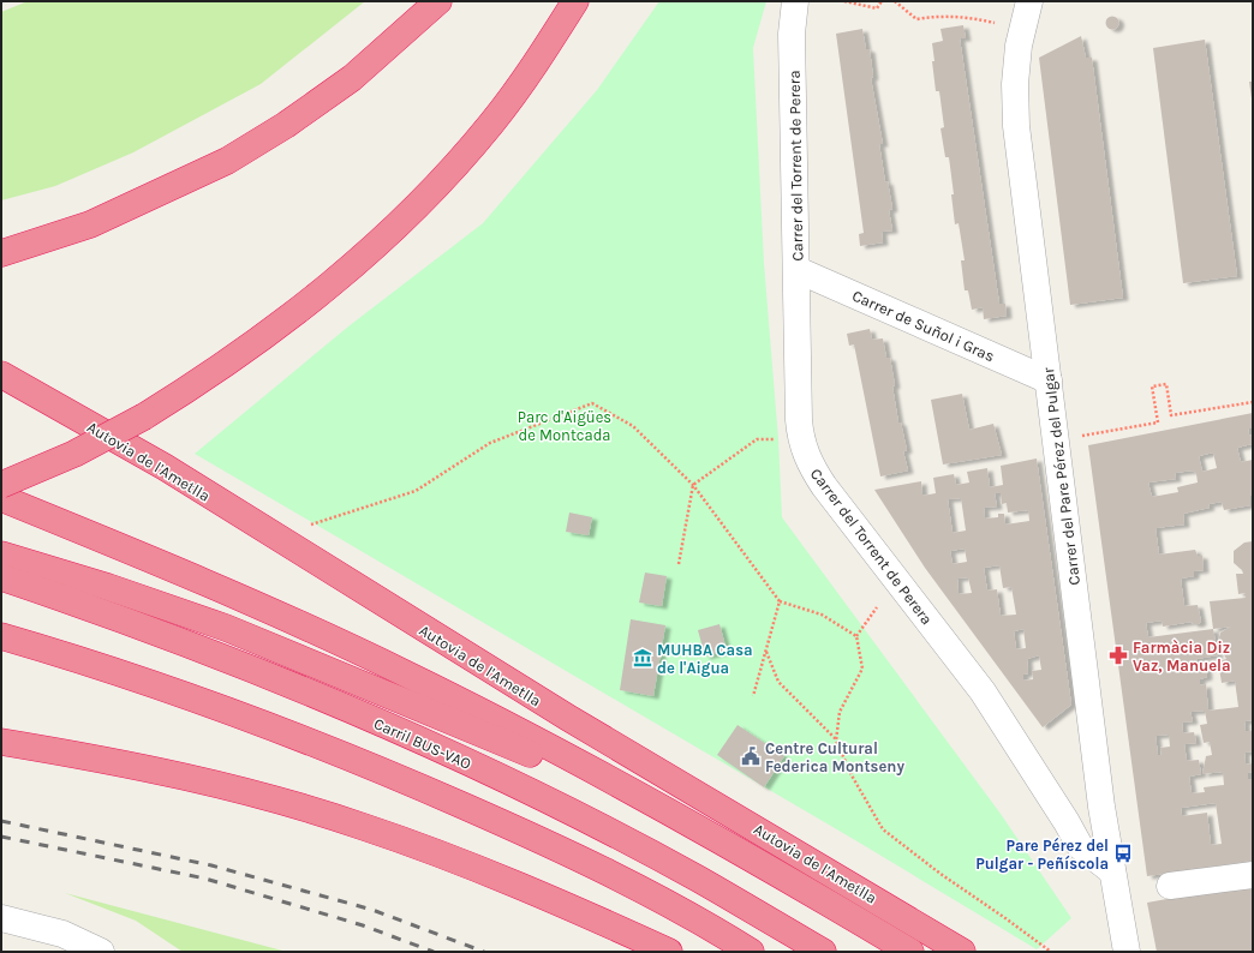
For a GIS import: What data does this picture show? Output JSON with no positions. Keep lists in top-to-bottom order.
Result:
{
  "streets": {
    "highway": ["Autovia de l'Ametlla", "Carril BUS-VAO"],
    "street": ["Carrer del Torrent de Perera", "Carrer de Suñol i Gras", "Carrer del Pare Pérez del Pulgar"]
  },
  "crossings": [
    ["Carrer del Torrent de Perera", "Carrer de Suñol i Gras"],
    ["Carrer del Torrent de Perera", "Carrer del Pare Pérez del Pulgar"],
    ["Carrer de Suñol i Gras", "Carrer del Pare Pérez del Pulgar"]
  ],
  "parks": ["Parc d'Aigües de Montcada"],
  "places": {
    "pharmacy": ["Farmàcia Diz Vaz, Manuela"],
    "museum": ["MUHBA Casa de l'Aigua"],
    "public building": ["Centre Cultural Federica Montseny"],
    "bus stop": ["Pare Pérez del Pulgar - Peñíscola"]
  }
}
